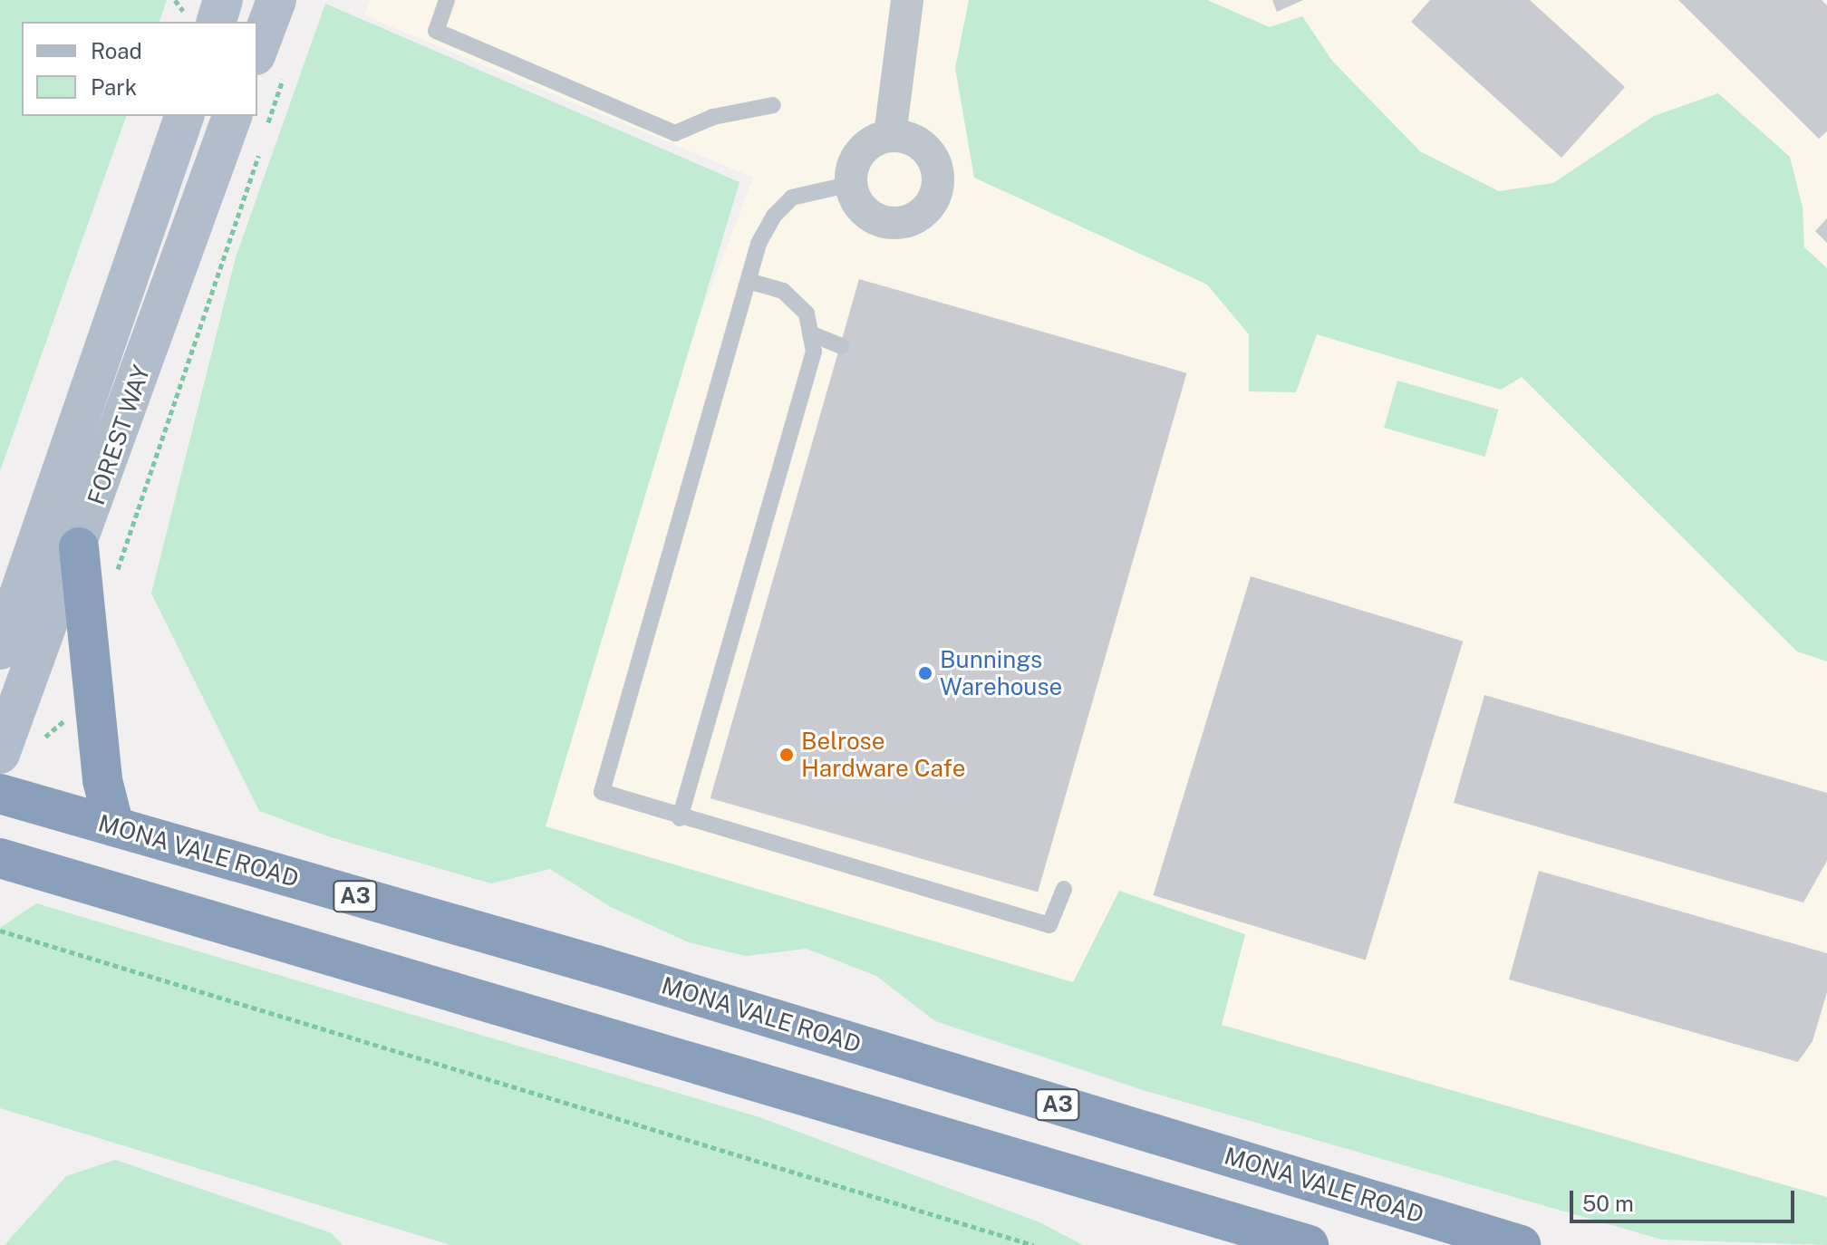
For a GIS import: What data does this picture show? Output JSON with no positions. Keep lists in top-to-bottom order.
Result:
{
  "streets": {
    "highway": ["MONA VALE ROAD", "A3"],
    "main road": ["FOREST WAY"]
  },
  "places": ["Bunnings Warehouse", "Belrose Hardware Cafe"],
  "legend": ["Road", "Park"],
  "scale_bar": "50 m"
}
